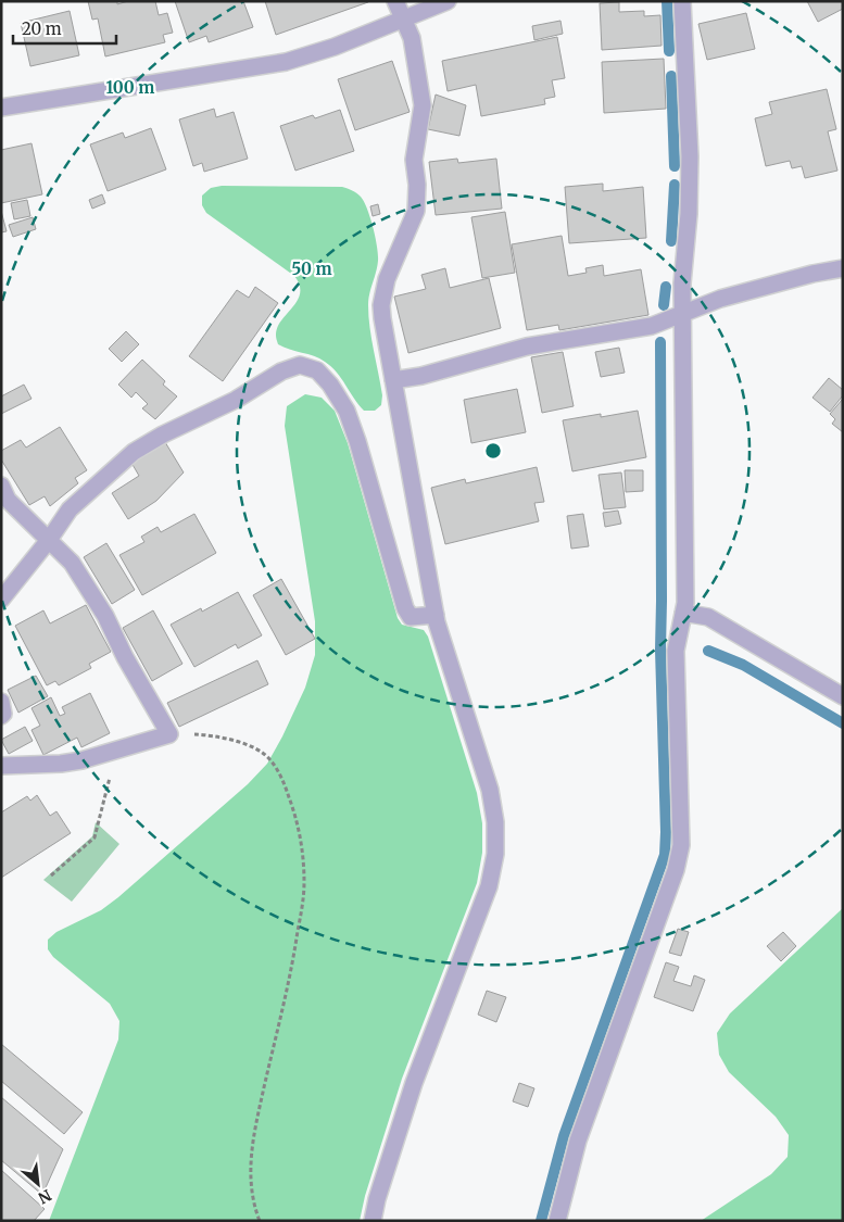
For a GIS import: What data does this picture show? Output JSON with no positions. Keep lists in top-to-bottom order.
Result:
{
  "scale_bar": "20 m",
  "north": "bottom right",
  "rings": ["100 m", "50 m"]
}
